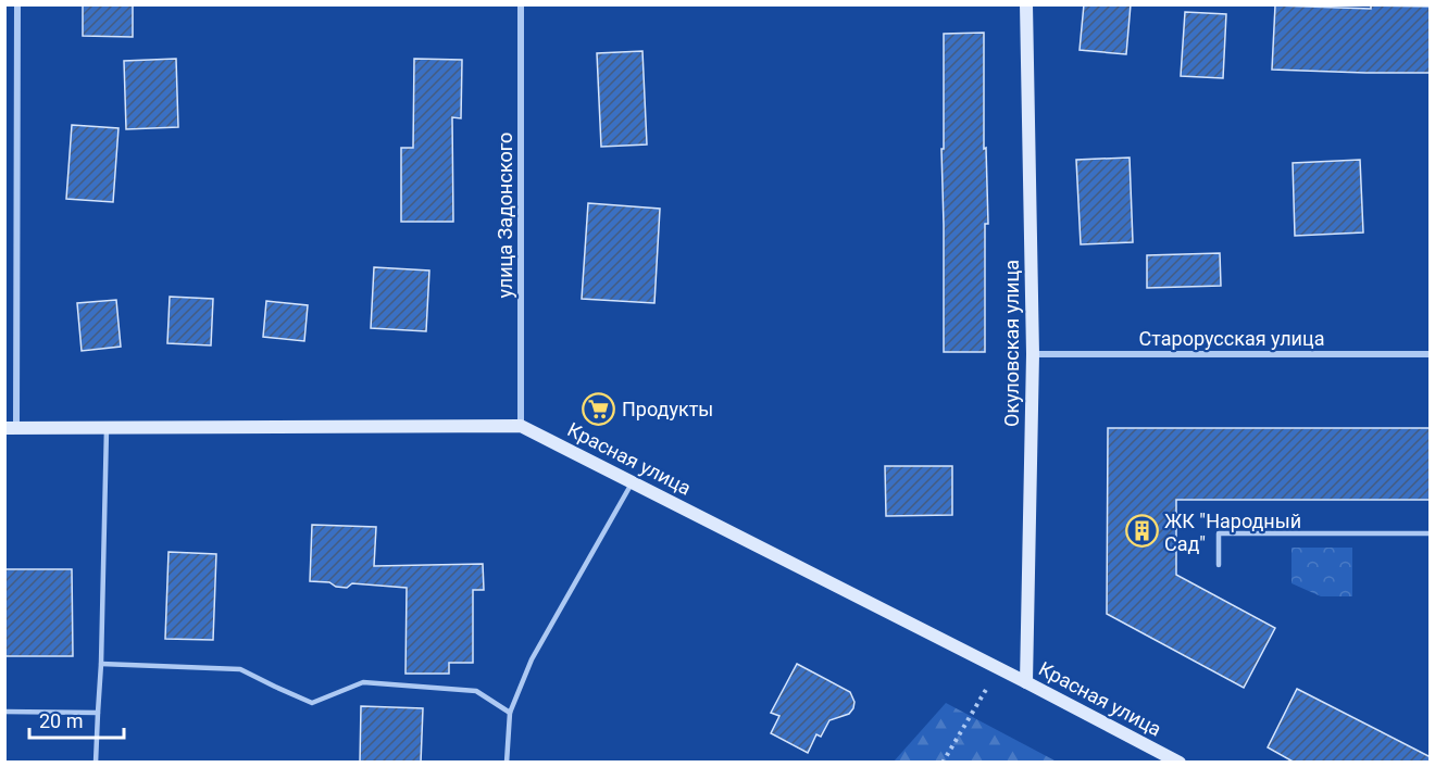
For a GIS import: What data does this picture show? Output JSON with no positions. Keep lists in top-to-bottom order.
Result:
{
  "streets": {
    "street": [
      "улица Задонского",
      "Старорусская улица",
      "Окуловская улица",
      "Красная улица"
    ]
  },
  "crossings": [
    ["улица Задонского", "Красная улица"],
    ["Старорусская улица", "Окуловская улица"],
    ["Окуловская улица", "Красная улица"]
  ],
  "places": {
    "supermarket": ["Продукты"],
    "building": ["ЖК \"Народный Сад\""]
  },
  "scale_bar": "20 m"
}
